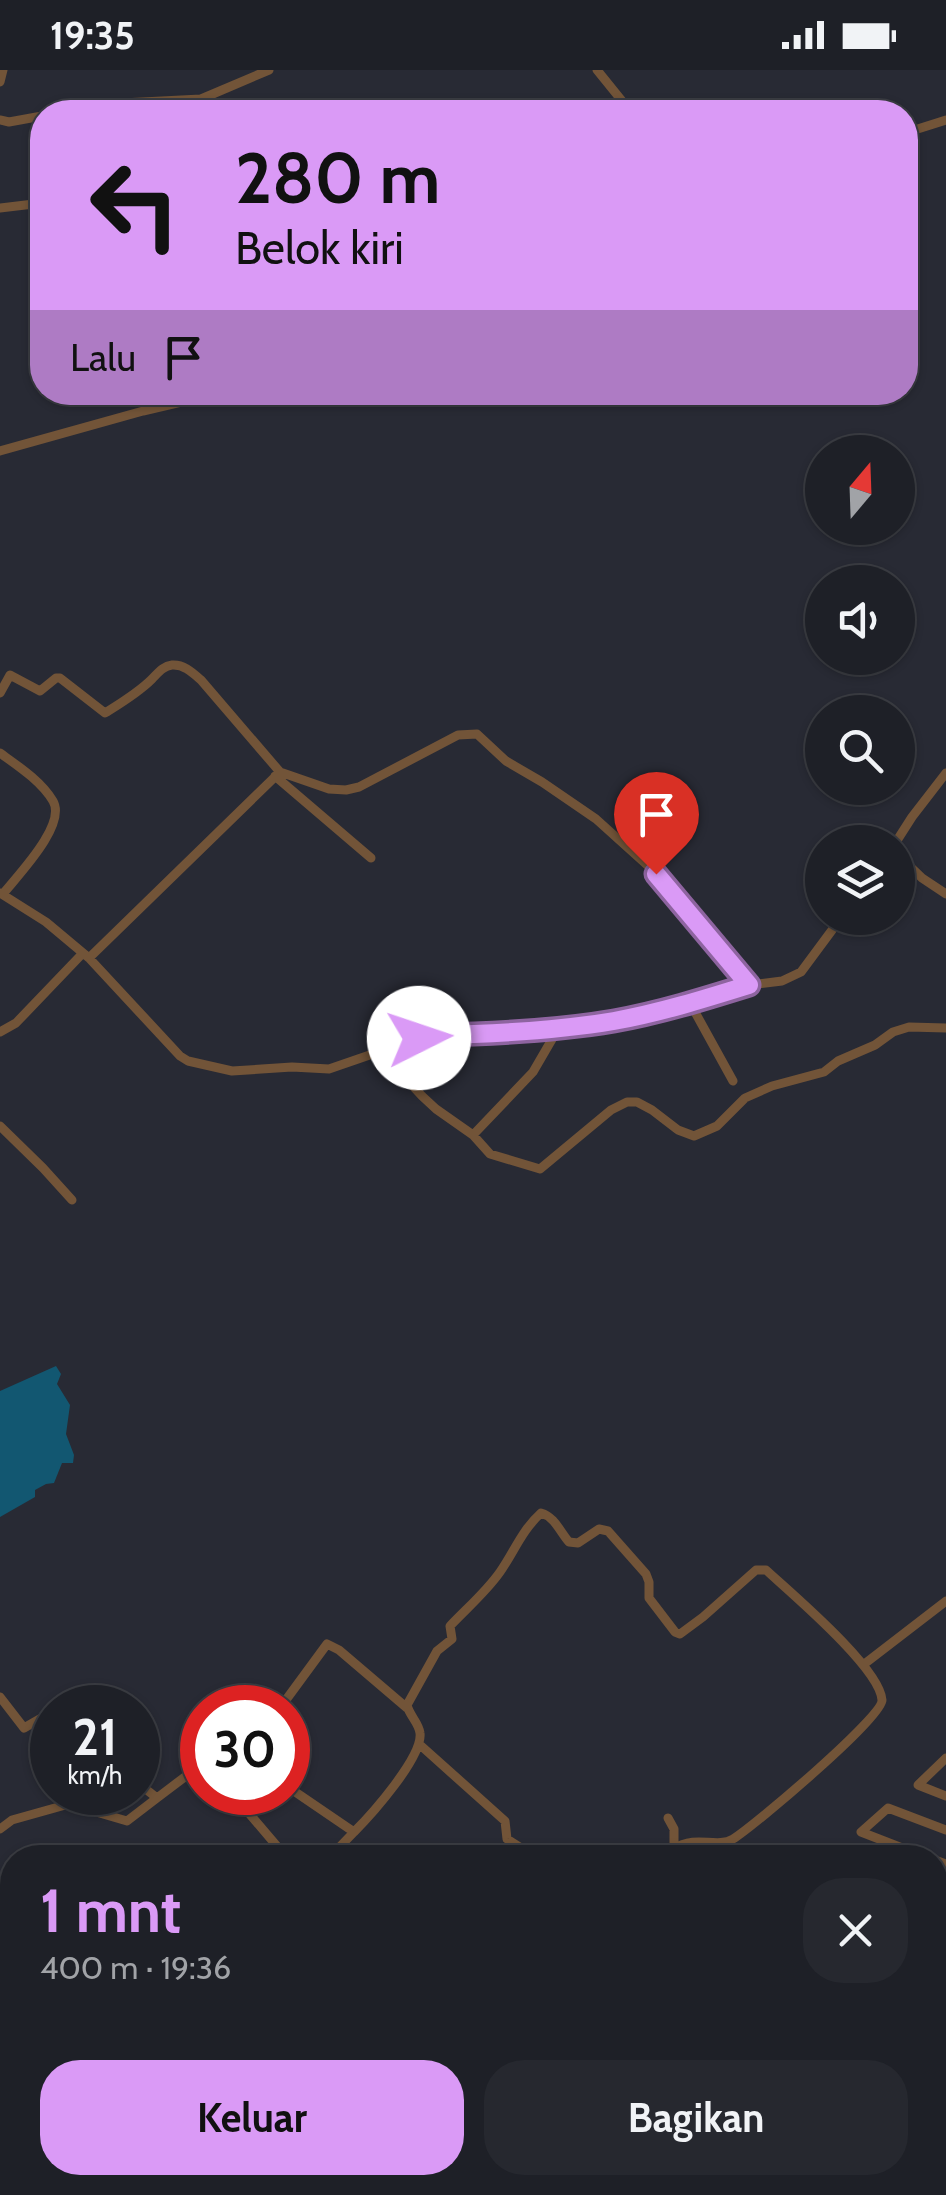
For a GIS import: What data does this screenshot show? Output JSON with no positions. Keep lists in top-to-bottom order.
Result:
{
  "north": "top",
  "page": {
    "status": "19:35",
    "turn": ["280 m", "Belok kiri"],
    "then": "Lalu",
    "speed": "21 km/h",
    "limit": "30",
    "heading": ["1 mnt", "400 m · 19:36"],
    "buttons": ["Keluar", "Bagikan"]
  }
}
